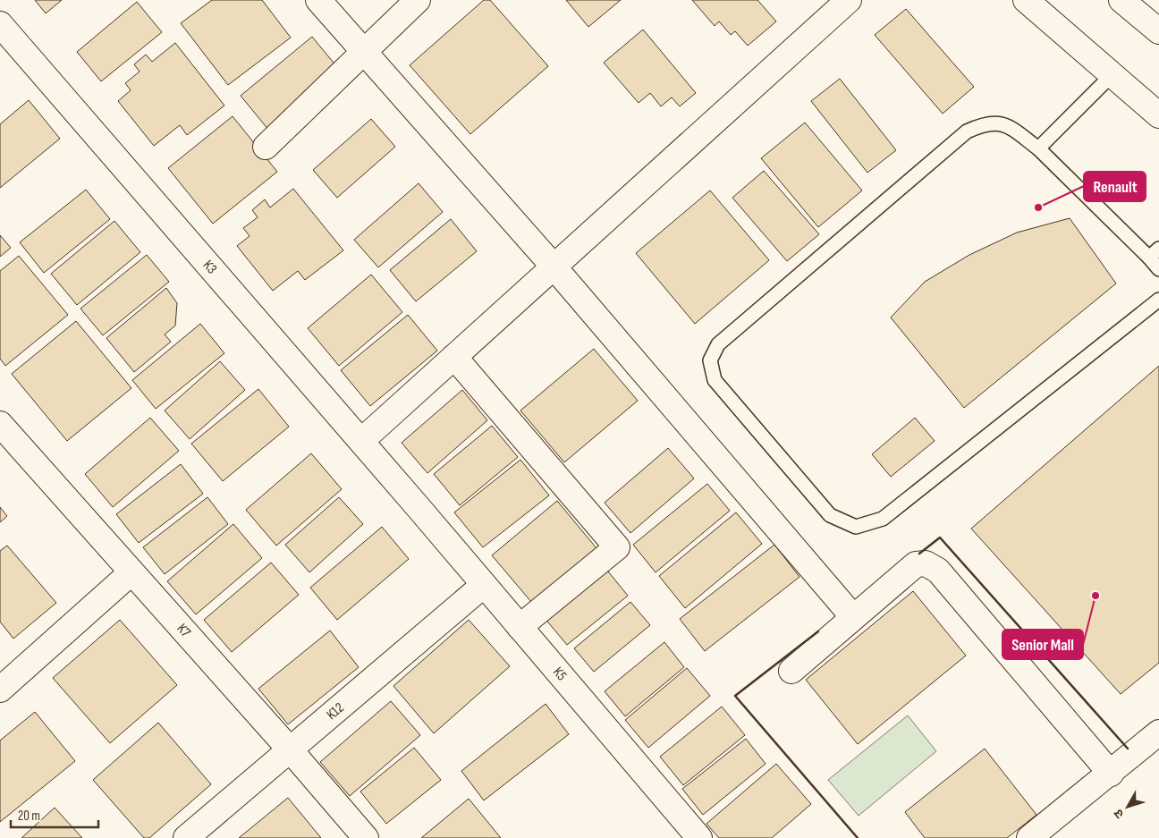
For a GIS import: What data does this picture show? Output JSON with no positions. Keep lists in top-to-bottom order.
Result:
{
  "streets": {
    "main road": [
      "K3",
      "K7",
      "K5",
      "K12"
    ]
  },
  "crossings": [
    ["K3", "K5"],
    ["K7", "K12"],
    ["K5", "K12"]
  ],
  "places": ["Renault", "Senior Mall"],
  "scale_bar": "20 m",
  "north": "bottom left"
}
